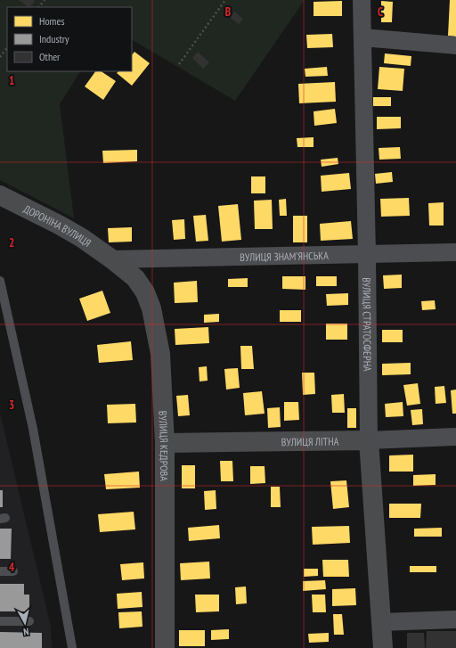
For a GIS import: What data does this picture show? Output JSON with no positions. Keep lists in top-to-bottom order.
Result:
{
  "streets": {
    "street": [
      "ДОРОНІНА ВУЛИЦЯ",
      "ВУЛИЦЯ ЗНАМ’ЯНСЬКА",
      "ВУЛИЦЯ СТРАТОСФЕРНА",
      "ВУЛИЦЯ ЛІТНА",
      "ВУЛИЦЯ КЕДРОВА"
    ]
  },
  "crossings": [
    ["ДОРОНІНА ВУЛИЦЯ", "ВУЛИЦЯ ЗНАМ’ЯНСЬКА"],
    ["ДОРОНІНА ВУЛИЦЯ", "ВУЛИЦЯ КЕДРОВА"],
    ["ВУЛИЦЯ ЗНАМ’ЯНСЬКА", "ВУЛИЦЯ СТРАТОСФЕРНА"],
    ["ВУЛИЦЯ ЗНАМ’ЯНСЬКА", "ВУЛИЦЯ КЕДРОВА"],
    ["ВУЛИЦЯ СТРАТОСФЕРНА", "ВУЛИЦЯ ЛІТНА"],
    ["ВУЛИЦЯ ЛІТНА", "ВУЛИЦЯ КЕДРОВА"]
  ],
  "legend": ["Homes", "Industry", "Other"],
  "north": "bottom",
  "grid": {
    "columns": ["B", "C"],
    "rows": [
      "1",
      "2",
      "3",
      "4"
    ]
  }
}
